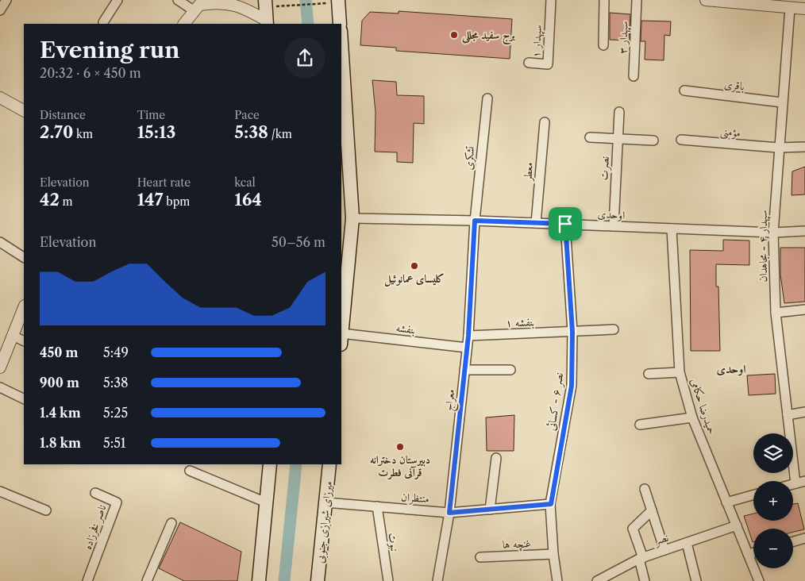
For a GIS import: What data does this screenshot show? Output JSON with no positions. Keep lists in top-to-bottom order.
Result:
{
  "streets": {
    "main road": ["میرزای شیرازی جنوبی"],
    "street": [
      "سپهدار ۳",
      "سپهدار ۱",
      "باقری",
      "مؤمنی",
      "تشکری",
      "نصرت",
      "معطر",
      "اوحدی",
      "سپهدار ۴ - مجاهدان",
      "بنفشه ۱",
      "بنفشه",
      "معراج",
      "نصر ۶ - کسائی",
      "حمیدرضا حکامی",
      "منتظران",
      "ناصر فخرزاده",
      "نصر",
      "نبوت",
      "غنچه ها"
    ]
  },
  "crossings": [
    ["باقری", "سپهدار ۴ - مجاهدان"],
    ["مؤمنی", "سپهدار ۴ - مجاهدان"],
    ["تشکری", "اوحدی"],
    ["تشکری", "معراج"],
    ["نصرت", "اوحدی"],
    ["معطر", "اوحدی"],
    ["اوحدی", "سپهدار ۴ - مجاهدان"],
    ["اوحدی", "معراج"],
    ["اوحدی", "نصر ۶ - کسائی"],
    ["اوحدی", "حمیدرضا حکامی"],
    ["بنفشه ۱", "معراج"],
    ["بنفشه ۱", "نصر ۶ - کسائی"],
    ["بنفشه", "معراج"],
    ["معراج", "منتظران"],
    ["نصر ۶ - کسائی", "منتظران"],
    ["نصر ۶ - کسائی", "غنچه ها"],
    ["حمیدرضا حکامی", "نصر"],
    ["منتظران", "میرزای شیرازی جنوبی"],
    ["منتظران", "نبوت"]
  ],
  "districts": ["اوحدی"],
  "places": ["برج سفید مجللی", "کلیسای عمانوئیل", "دبیرستان دخترانه قرآنی فطرت"],
  "page": {
    "heading": ["Evening run", "20:32 · 6 × 450 m"],
    "stats": [
      ["Distance", "2.70 km"],
      ["Time", "15:13"],
      ["Pace", "5:38 /km"],
      ["Elevation", "42 m"],
      ["Heart rate", "147 bpm"],
      ["kcal", "164"]
    ],
    "chart": ["Elevation", "50–56 m"],
    "list": [
      {
        "name": "450 m",
        "note": "5:49"
      },
      {
        "name": "900 m",
        "note": "5:38"
      },
      {
        "name": "1.4 km",
        "note": "5:25"
      },
      {
        "name": "1.8 km",
        "note": "5:51"
      }
    ],
    "map_buttons": ["+", "−"]
  }
}
